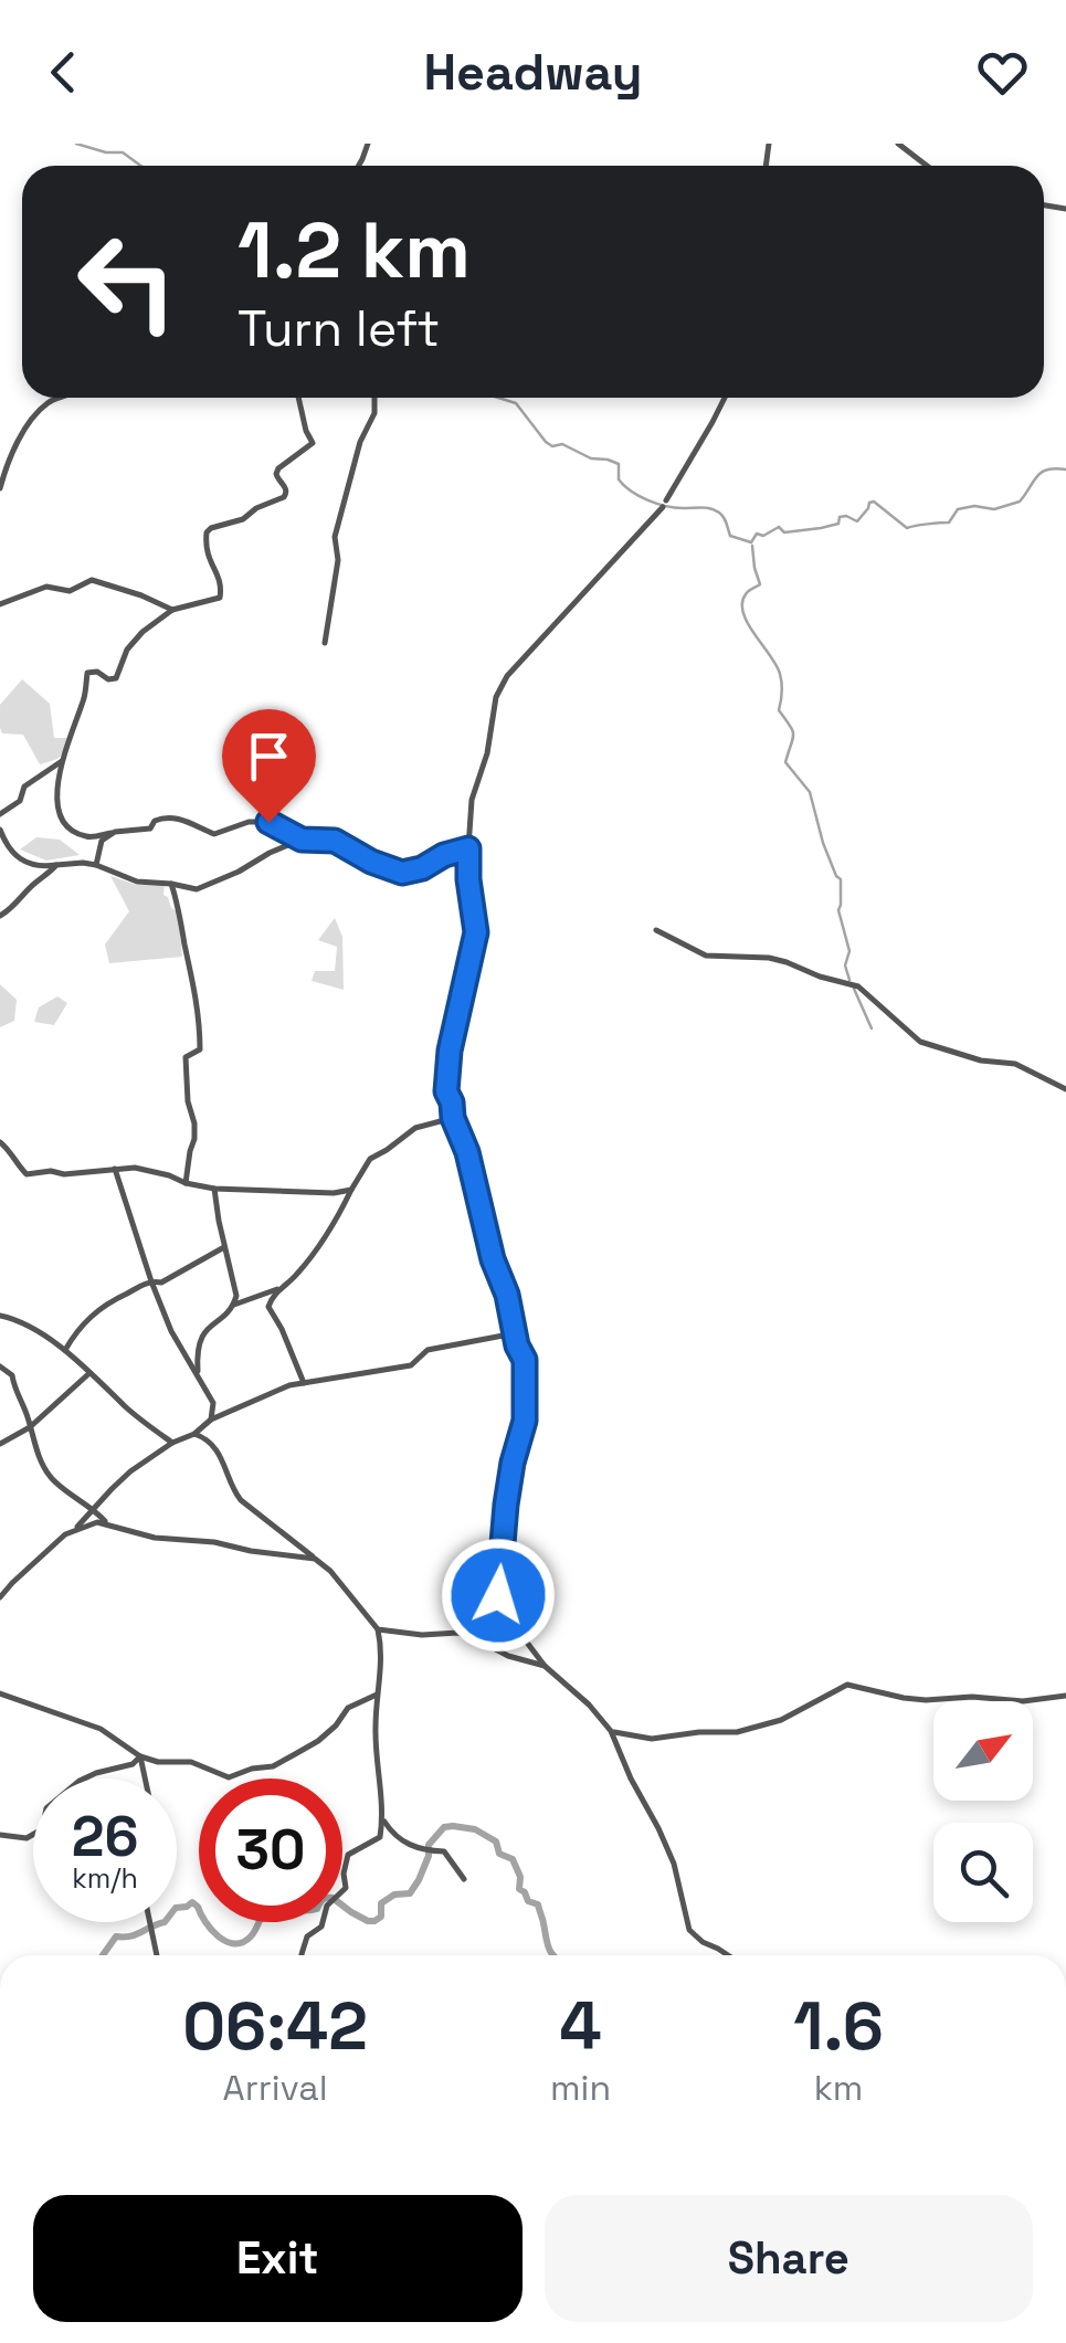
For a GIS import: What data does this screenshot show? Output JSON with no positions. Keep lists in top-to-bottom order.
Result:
{
  "north": "top right",
  "page": {
    "header": "Headway",
    "turn": ["1.2 km", "Turn left"],
    "speed": "26 km/h",
    "limit": "30",
    "eta": [
      "06:42",
      "Arrival",
      "4",
      "min",
      "1.6",
      "km"
    ],
    "buttons": ["Exit", "Share"]
  }
}
